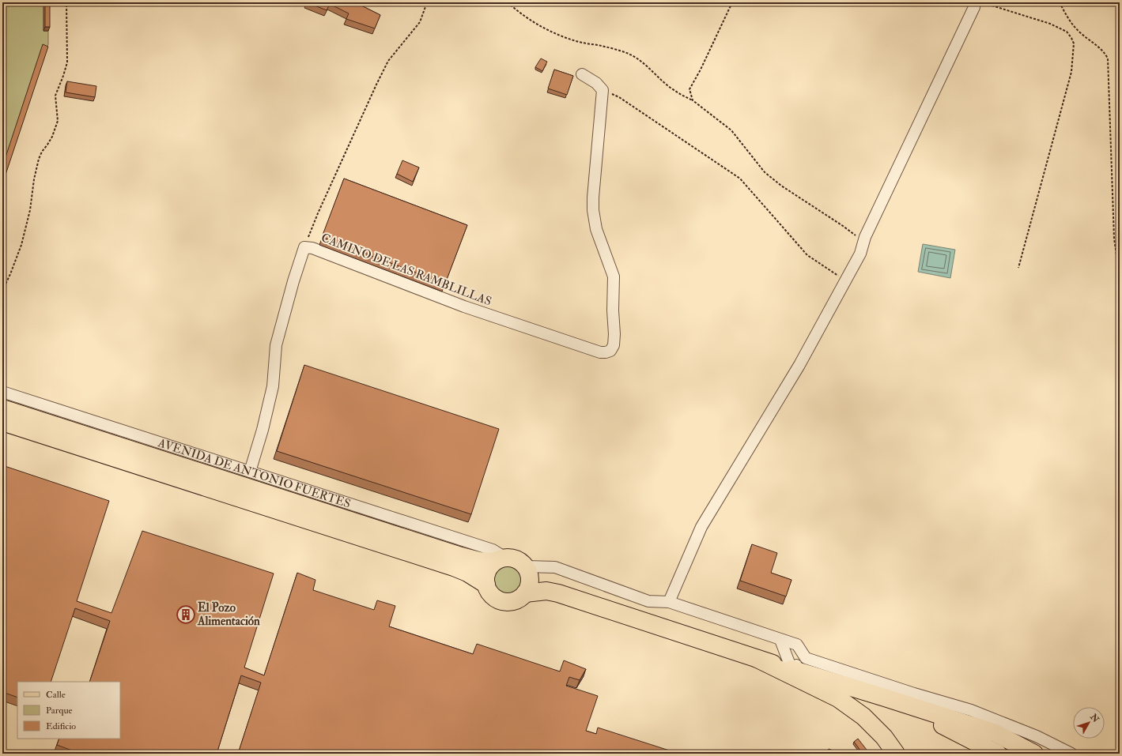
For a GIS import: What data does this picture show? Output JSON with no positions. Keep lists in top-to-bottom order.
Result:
{
  "streets": {
    "main road": ["AVENIDA DE ANTONIO FUERTES"],
    "street": ["CAMINO DE LAS RAMBLILLAS"]
  },
  "crossings": [
    ["CAMINO DE LAS RAMBLILLAS", "AVENIDA DE ANTONIO FUERTES"]
  ],
  "places": {
    "building": ["El Pozo Alimentación"]
  },
  "legend": ["Calle", "Parque", "Edificio"],
  "north": "top right"
}
